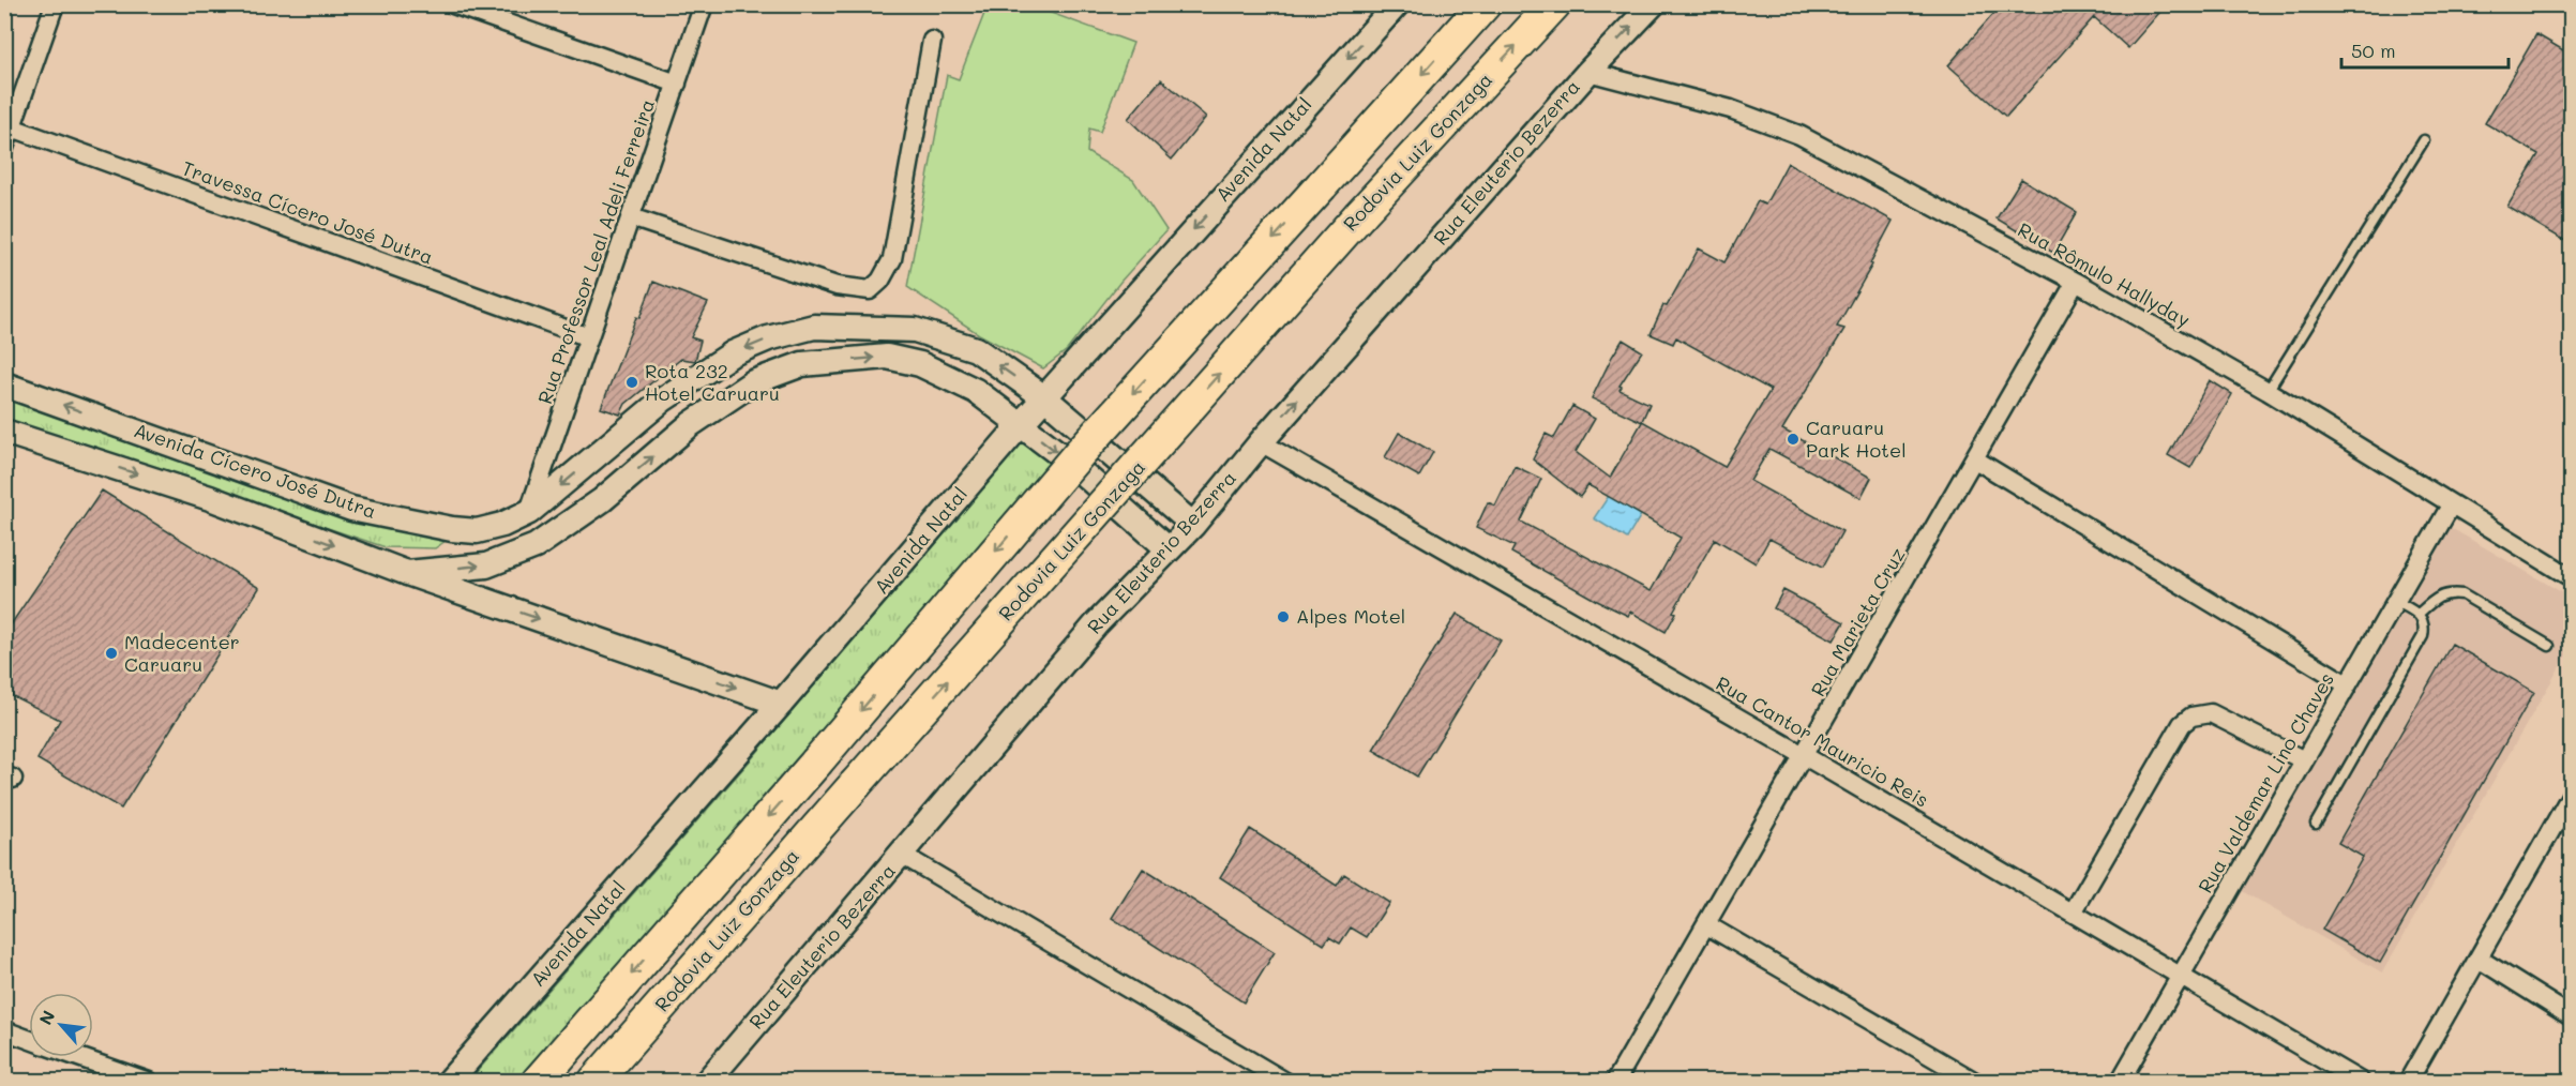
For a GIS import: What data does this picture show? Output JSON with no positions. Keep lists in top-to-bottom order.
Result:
{
  "streets": {
    "highway": ["Rodovia Luiz Gonzaga"],
    "street": [
      "Avenida Natal",
      "Rua Eleuterio Bezerra",
      "Travessa Cícero José Dutra",
      "Rua Professor Leal Adeli Ferreira",
      "Rua Rômulo Hallyday",
      "Avenida Cícero José Dutra",
      "Rua Marieta Cruz",
      "Rua Cantor Mauricio Reis",
      "Rua Valdemar Lino Chaves"
    ]
  },
  "crossings": [
    ["Avenida Natal", "Avenida Cícero José Dutra"],
    ["Rua Eleuterio Bezerra", "Rua Rômulo Hallyday"],
    ["Rua Eleuterio Bezerra", "Avenida Cícero José Dutra"],
    ["Rua Eleuterio Bezerra", "Rua Cantor Mauricio Reis"],
    ["Travessa Cícero José Dutra", "Rua Professor Leal Adeli Ferreira"],
    ["Rua Professor Leal Adeli Ferreira", "Avenida Cícero José Dutra"],
    ["Rua Rômulo Hallyday", "Rua Marieta Cruz"],
    ["Rua Rômulo Hallyday", "Rua Valdemar Lino Chaves"],
    ["Rua Marieta Cruz", "Rua Cantor Mauricio Reis"],
    ["Rua Cantor Mauricio Reis", "Rua Valdemar Lino Chaves"]
  ],
  "one_way": ["Avenida Natal", "Rua Eleuterio Bezerra"],
  "places": [
    "Rota 232 Hotel Caruaru",
    "Caruaru Park Hotel",
    "Alpes Motel",
    "Madecenter Caruaru"
  ],
  "scale_bar": "50 m",
  "north": "top left"
}
